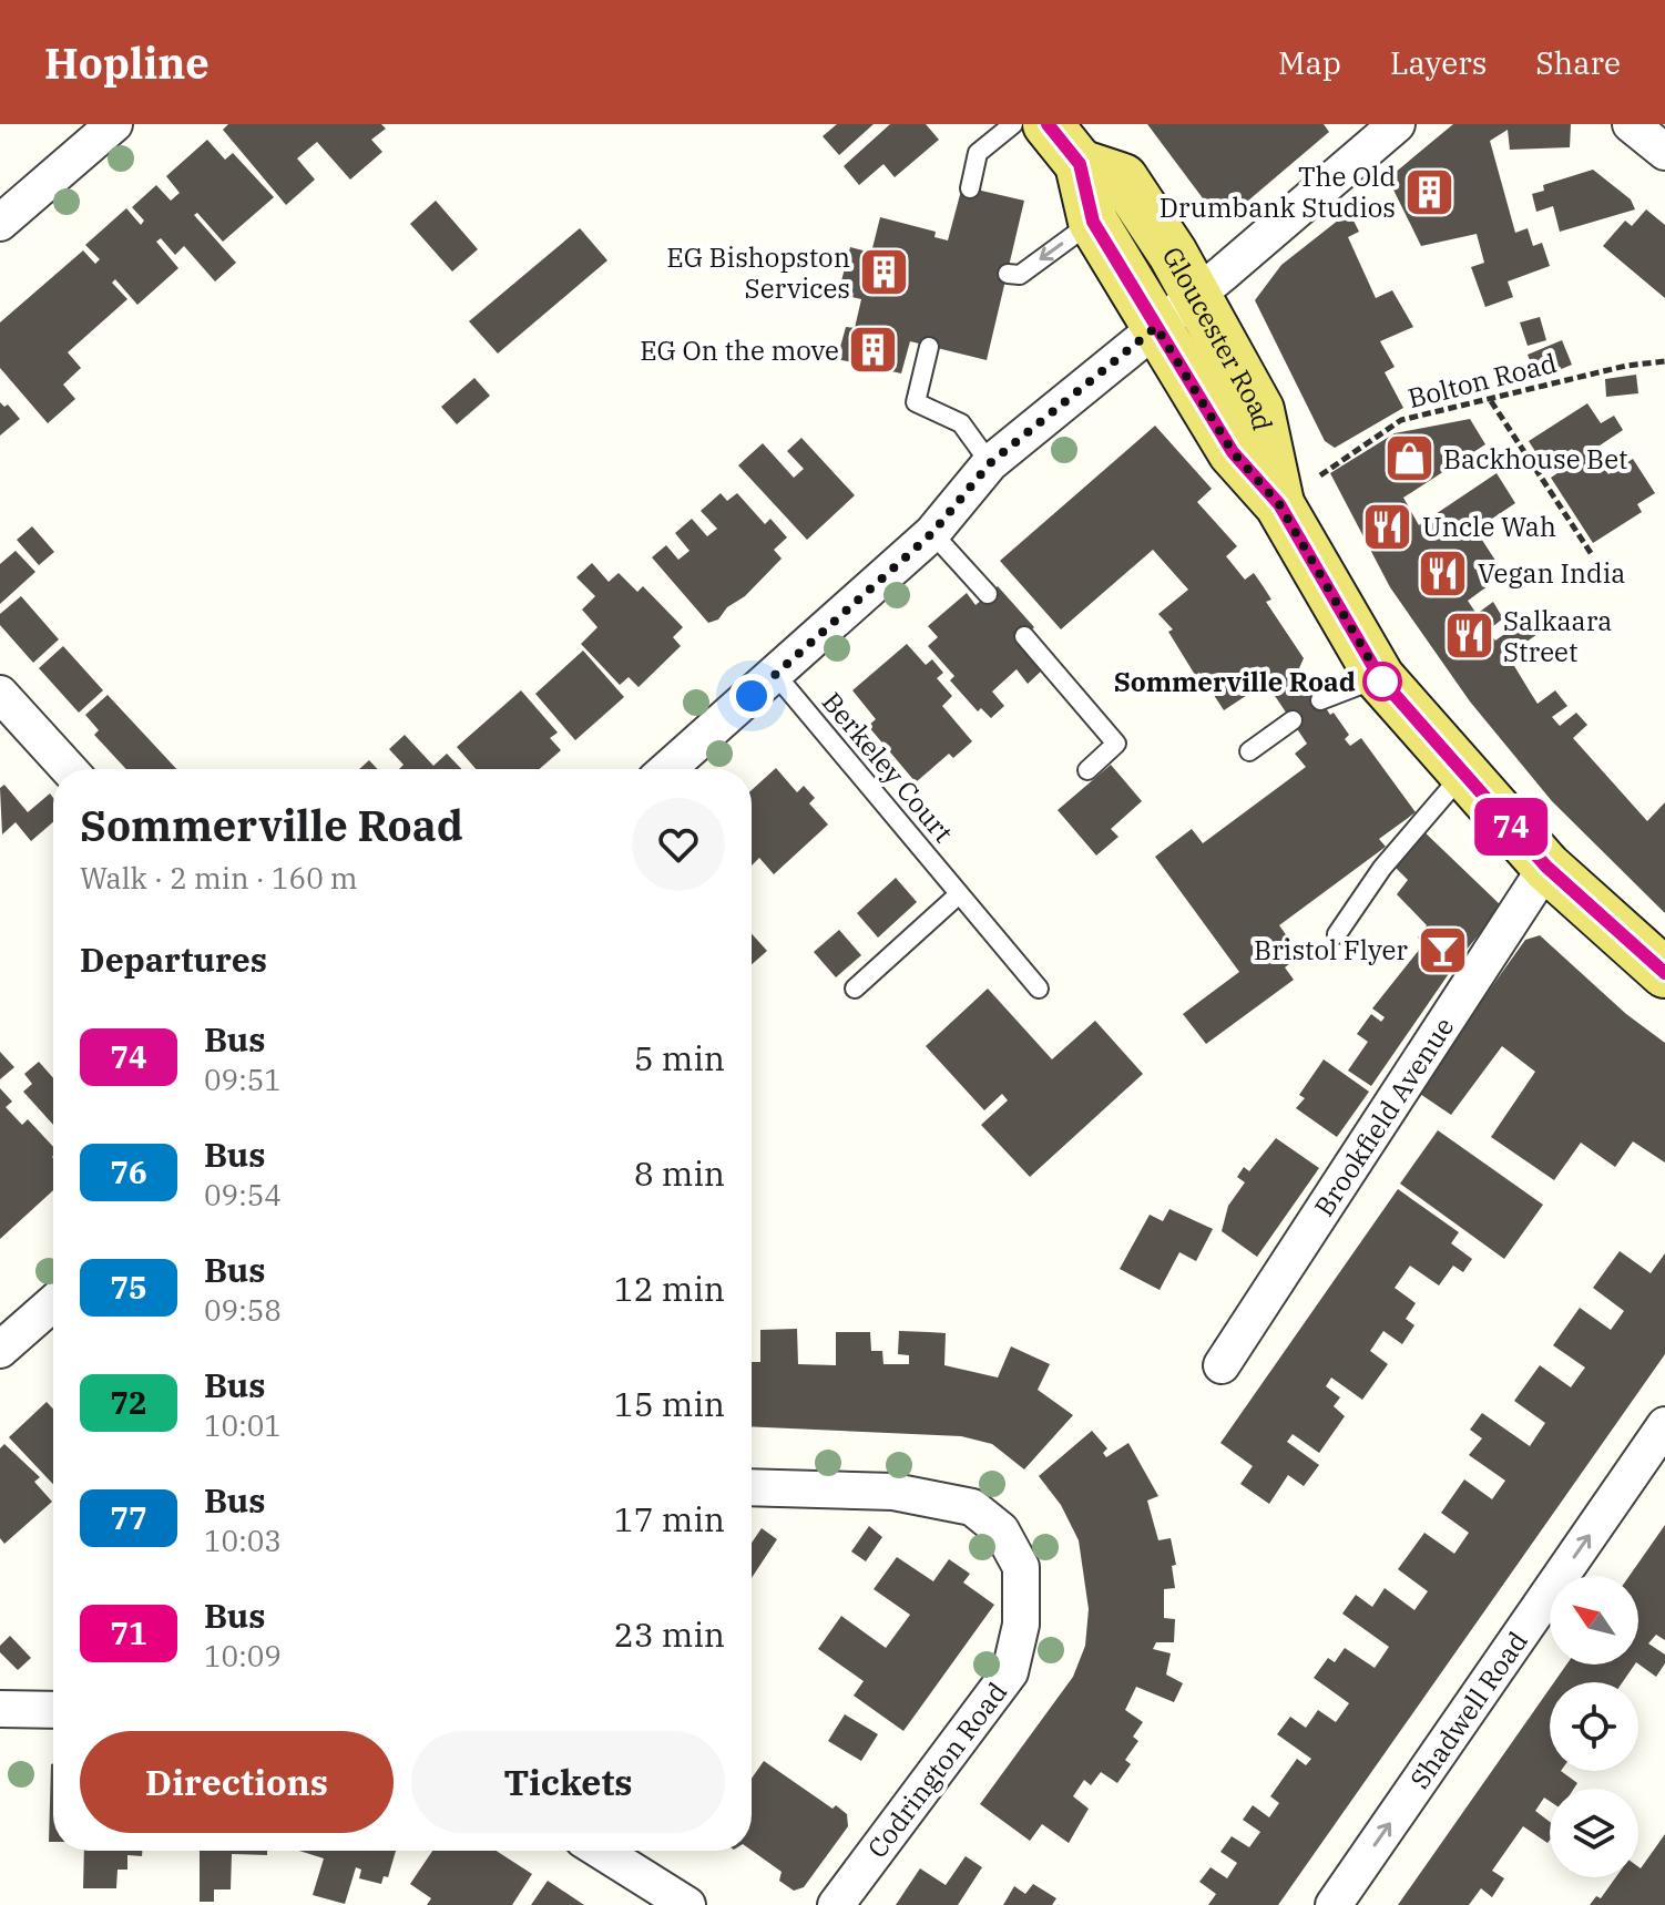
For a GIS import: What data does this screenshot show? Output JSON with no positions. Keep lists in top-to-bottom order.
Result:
{
  "streets": {
    "main road": ["Gloucester Road"],
    "street": ["Brookfield Avenue", "Shadwell Road", "Codrington Road"],
    "lane": ["Berkeley Court"],
    "path": ["Bolton Road"]
  },
  "crossings": [
    ["Gloucester Road", "Bolton Road"],
    ["Gloucester Road", "Brookfield Avenue"]
  ],
  "one_way": ["Shadwell Road"],
  "places": {
    "building": ["The Old Drumbank Studios", "EG Bishopston Services", "EG On the move"],
    "shop": ["Backhouse Bet"],
    "restaurant": ["Uncle Wah", "Vegan India", "Salkaara Street"],
    "other": ["Sommerville Road"],
    "bar": ["Bristol Flyer"]
  },
  "lines": ["bus line 74"],
  "north": "top left",
  "page": {
    "header": "Hopline",
    "nav": ["Map", "Layers", "Share"],
    "on_map": "74",
    "heading": [
      ["Sommerville Road", "Walk · 2 min · 160 m"],
      "Departures"
    ],
    "list": [
      {
        "mark": "74",
        "name": "Bus",
        "note": "09:51",
        "value": "5 min"
      },
      {
        "mark": "76",
        "name": "Bus",
        "note": "09:54",
        "value": "8 min"
      },
      {
        "mark": "75",
        "name": "Bus",
        "note": "09:58",
        "value": "12 min"
      },
      {
        "mark": "72",
        "name": "Bus",
        "note": "10:01",
        "value": "15 min"
      },
      {
        "mark": "77",
        "name": "Bus",
        "note": "10:03",
        "value": "17 min"
      },
      {
        "mark": "71",
        "name": "Bus",
        "note": "10:09",
        "value": "23 min"
      }
    ],
    "buttons": ["Directions", "Tickets"]
  }
}
